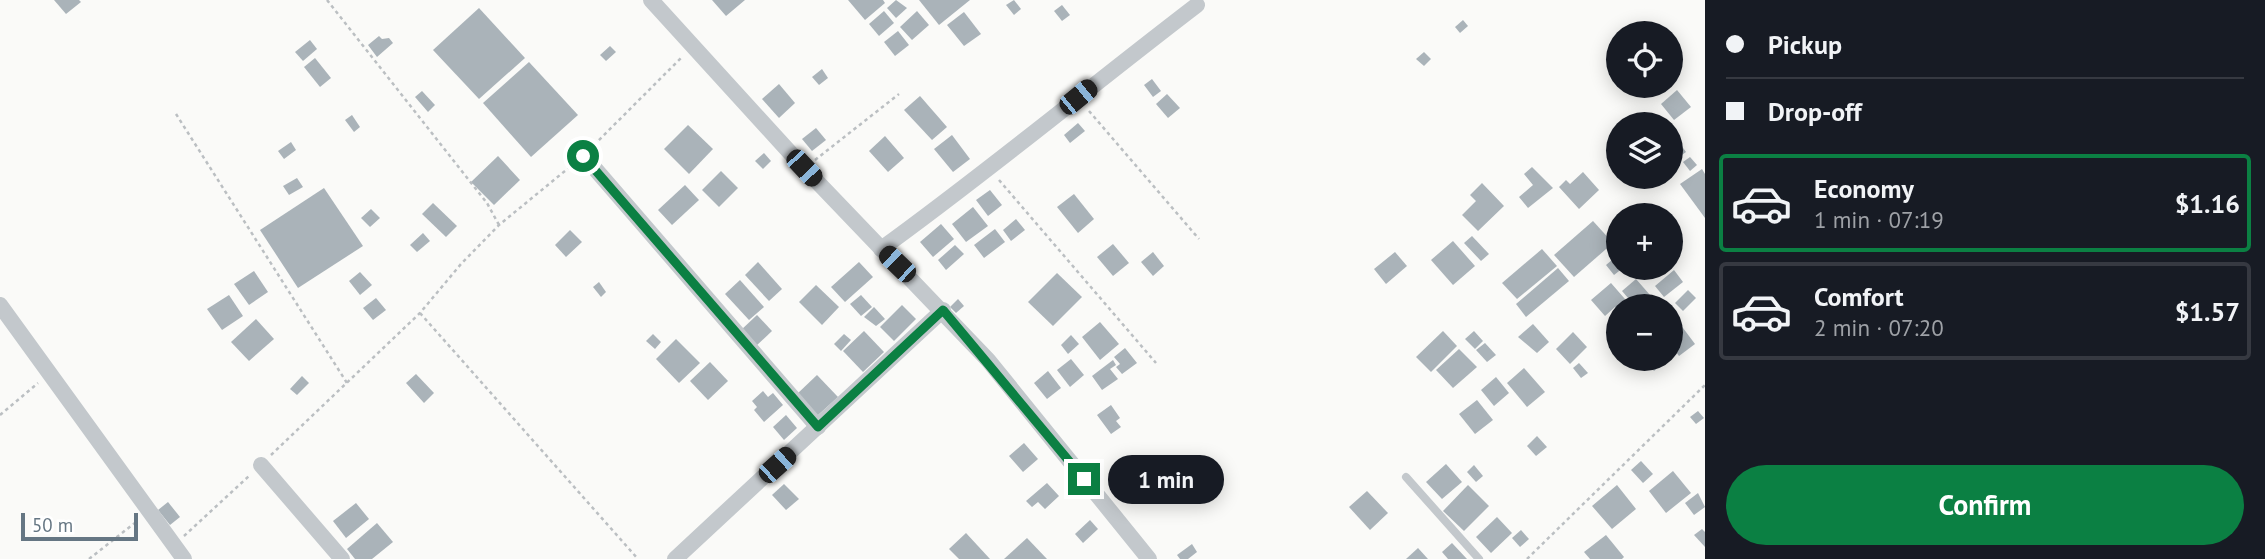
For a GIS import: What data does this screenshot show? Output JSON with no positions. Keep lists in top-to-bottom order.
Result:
{
  "scale_bar": "50 m",
  "page": {
    "banner": ["Pickup", "Drop-off"],
    "map_buttons": ["+", "−"],
    "list": [
      {
        "name": "Economy",
        "note": "1 min · 07:19",
        "value": "$1.16"
      },
      {
        "name": "Comfort",
        "note": "2 min · 07:20",
        "value": "$1.57"
      }
    ],
    "buttons": "Confirm",
    "bubble": "1 min",
    "scale": "50 m"
  }
}
